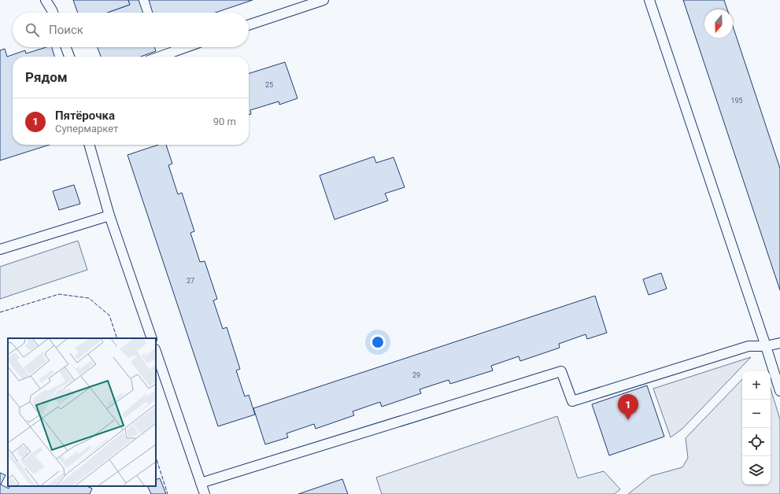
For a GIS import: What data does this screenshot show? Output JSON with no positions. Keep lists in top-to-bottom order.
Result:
{
  "house_numbers": [
    "25",
    "195",
    "27",
    "29"
  ],
  "north": "bottom",
  "page": {
    "search": "Поиск",
    "heading": "Рядом",
    "list": [
      {
        "mark": "1",
        "name": "Пятёрочка",
        "note": "Супермаркет",
        "value": "90 m"
      }
    ],
    "map_buttons": ["+", "−"],
    "pins": "1"
  }
}
